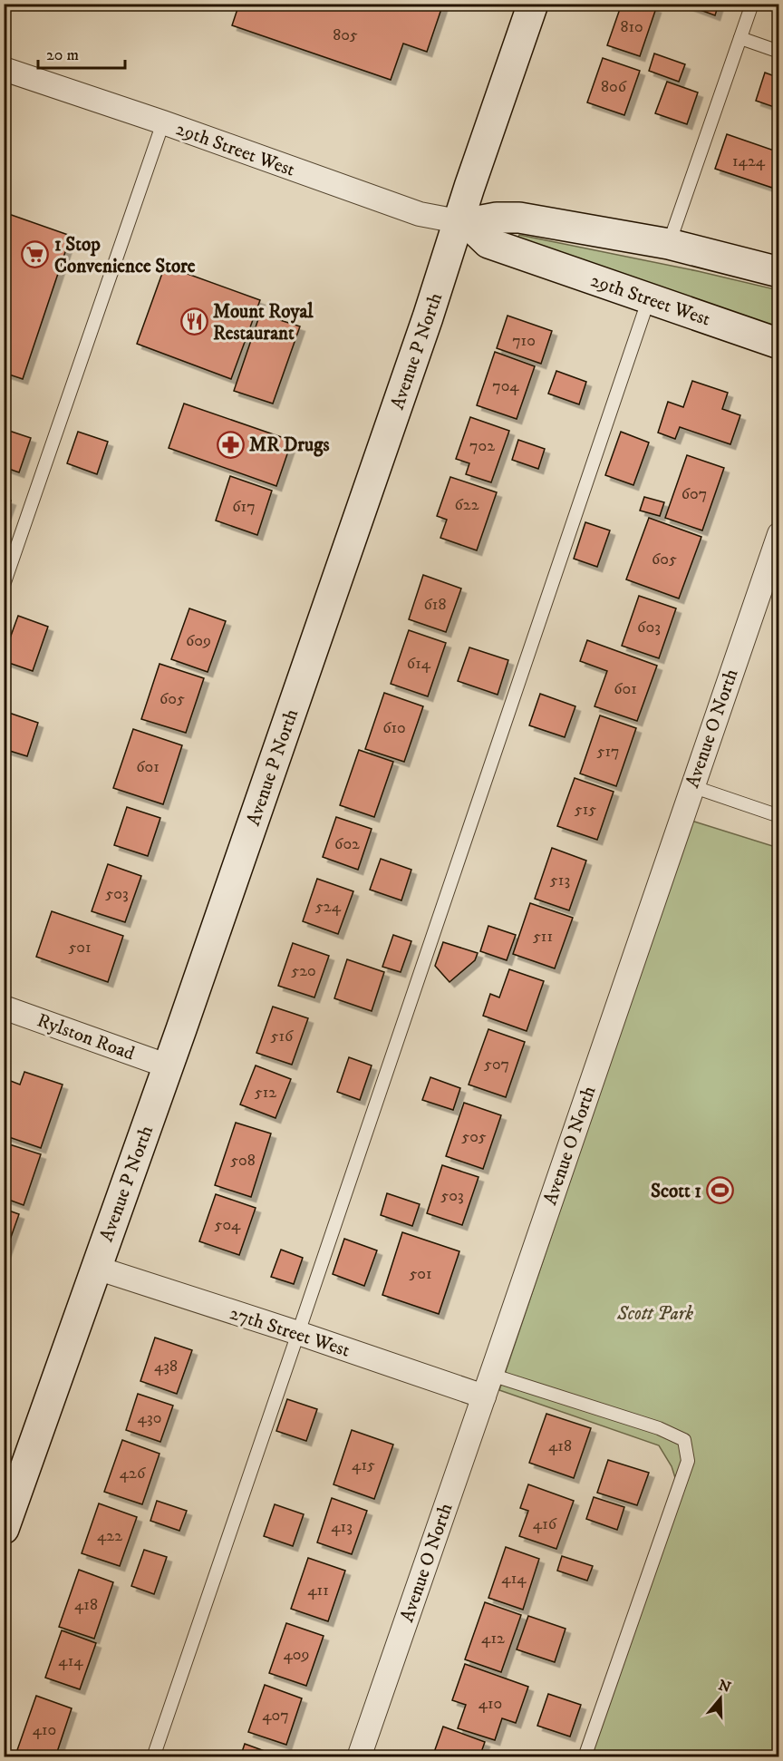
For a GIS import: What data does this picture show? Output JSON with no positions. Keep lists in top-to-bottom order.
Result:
{
  "streets": {
    "main road": ["29th Street West", "Avenue P North"],
    "street": ["Avenue O North", "Rylston Road", "27th Street West"]
  },
  "crossings": [
    ["29th Street West", "Avenue P North"],
    ["Avenue P North", "Rylston Road"],
    ["Avenue P North", "27th Street West"],
    ["Avenue O North", "27th Street West"]
  ],
  "parks": ["Scott Park"],
  "places": {
    "supermarket": ["1 Stop Convenience Store"],
    "restaurant": ["Mount Royal Restaurant"],
    "pharmacy": ["MR Drugs"],
    "sports": ["Scott 1"]
  },
  "house_numbers": [
    "810",
    "805",
    "806",
    "1424",
    "710",
    "704",
    "702",
    "607",
    "622",
    "617",
    "605",
    "618",
    "603",
    "609",
    "614",
    "601",
    "605",
    "610",
    "517",
    "601",
    "515",
    "602",
    "513",
    "503",
    "524",
    "511",
    "501",
    "520",
    "516",
    "507",
    "512",
    "505",
    "508",
    "503",
    "504",
    "501",
    "438",
    "430",
    "418",
    "415",
    "426",
    "416",
    "413",
    "422",
    "414",
    "411",
    "418",
    "412",
    "409",
    "414",
    "410",
    "407",
    "410"
  ],
  "scale_bar": "20 m",
  "north": "top"
}
